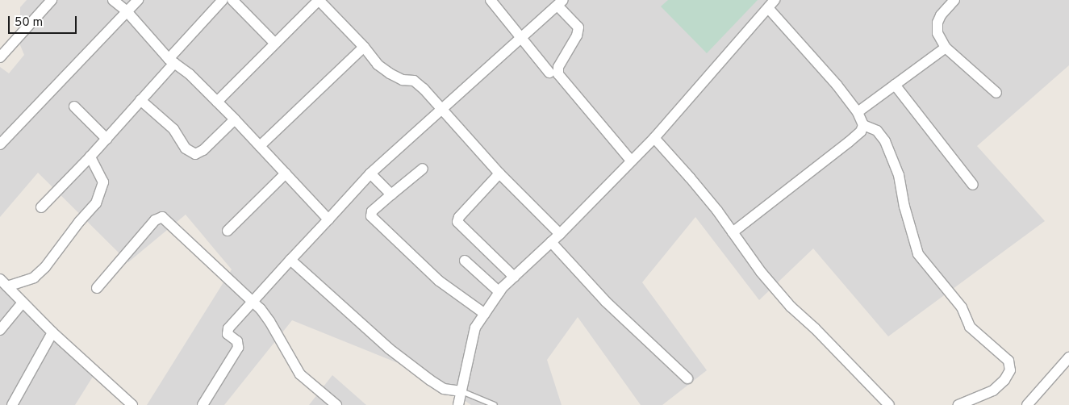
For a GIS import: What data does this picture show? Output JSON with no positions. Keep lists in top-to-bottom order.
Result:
{
  "scale_bar": "50 m"
}
